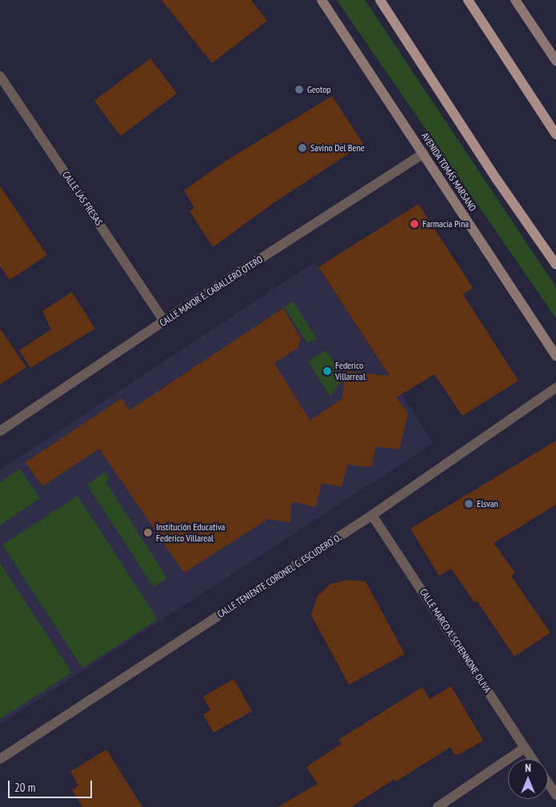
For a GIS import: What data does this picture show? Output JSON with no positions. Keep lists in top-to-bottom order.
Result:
{
  "streets": {
    "street": [
      "AVENIDA TOMÁS MARSANO",
      "CALLE LAS FRESAS",
      "CALLE MAYOR E. CABALLERO OTERO",
      "CALLE TENIENTE CORONEL G. ESCUDERO O.",
      "CALLE MARCO A. SCHENNONE OLIVA"
    ]
  },
  "crossings": [
    ["AVENIDA TOMÁS MARSANO", "CALLE MAYOR E. CABALLERO OTERO"],
    ["CALLE LAS FRESAS", "CALLE MAYOR E. CABALLERO OTERO"],
    ["CALLE TENIENTE CORONEL G. ESCUDERO O.", "CALLE MARCO A. SCHENNONE OLIVA"]
  ],
  "places": [
    "Geotop",
    "Savino Del Bene",
    "Farmacia Pina",
    "Federico Villarreal",
    "Elsvan",
    "Institución Educativa Federico Villareal"
  ],
  "scale_bar": "20 m",
  "north": "top"
}
